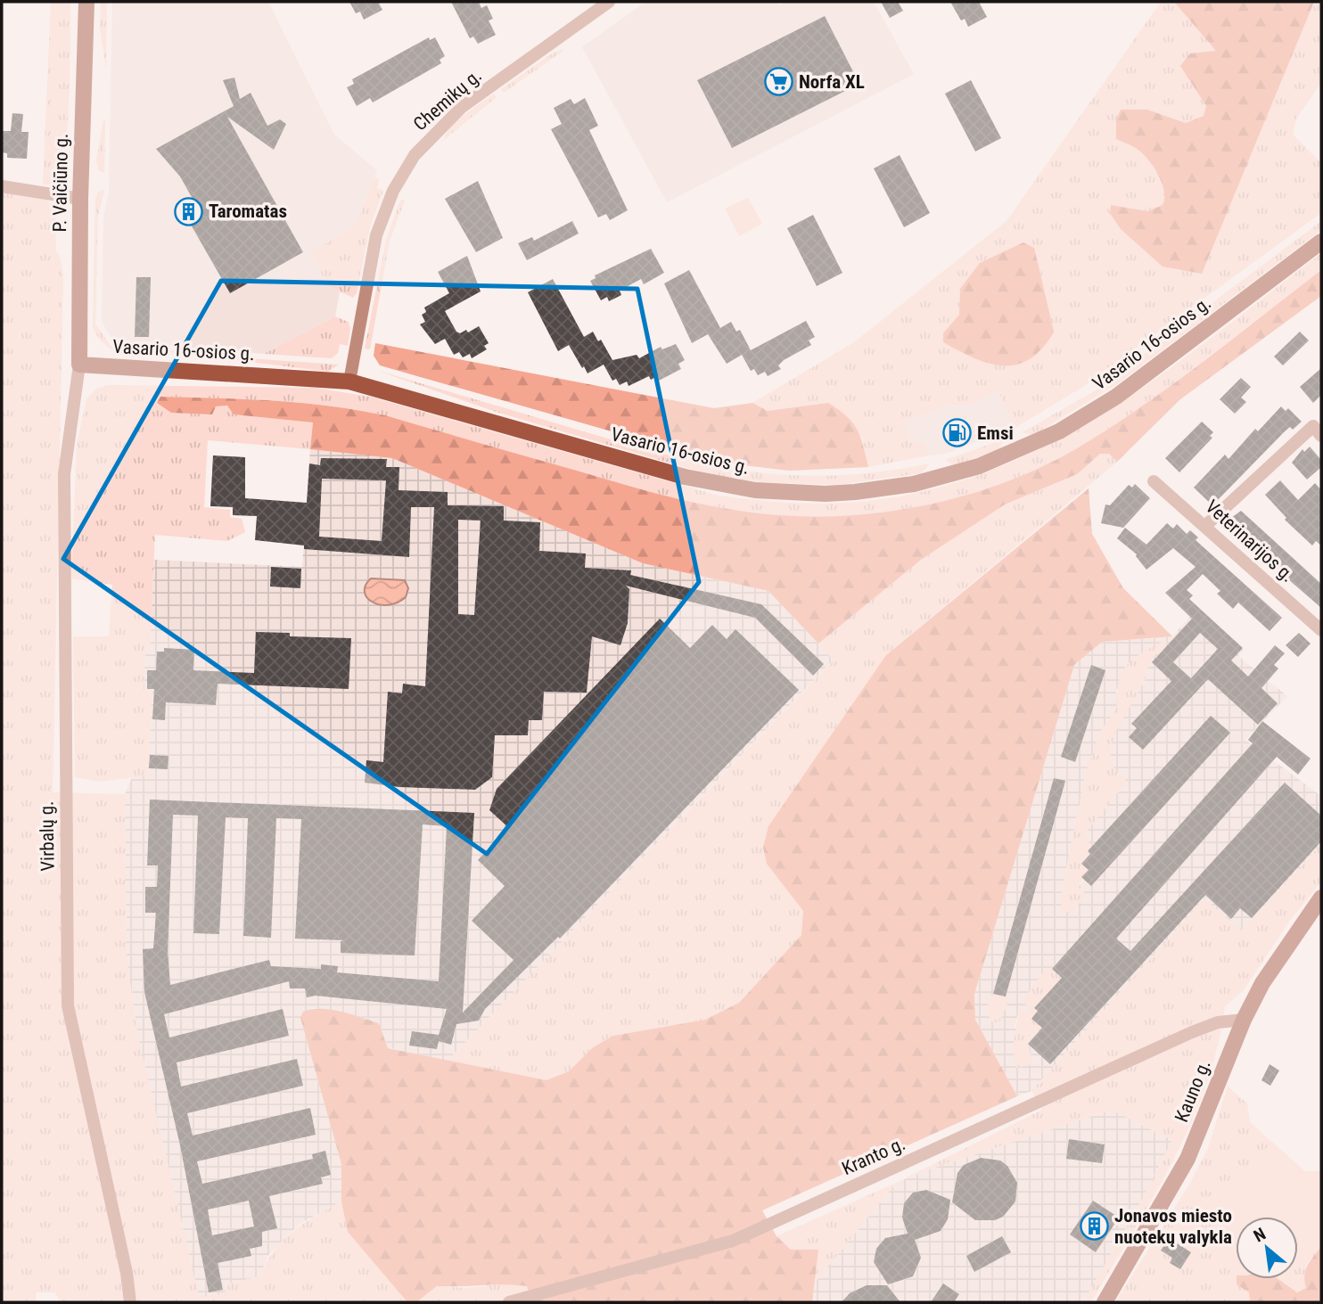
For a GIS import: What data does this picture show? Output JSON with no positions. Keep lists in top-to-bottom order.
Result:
{
  "streets": {
    "main road": ["P. Vaičiūno g.", "Vasario 16-osios g.", "Kauno g."],
    "street": [
      "Chemikų g.",
      "Veterinarijos g.",
      "Virbalų g.",
      "Kranto g."
    ]
  },
  "crossings": [
    ["Chemikų g.", "Vasario 16-osios g."],
    ["P. Vaičiūno g.", "Vasario 16-osios g."],
    ["P. Vaičiūno g.", "Virbalų g."],
    ["Vasario 16-osios g.", "Virbalų g."],
    ["Kauno g.", "Kranto g."]
  ],
  "places": {
    "supermarket": ["Norfa XL"],
    "building": ["Taromatas", "Jonavos miesto nuotekų valykla"],
    "fuel station": ["Emsi"]
  },
  "north": "top left"
}
